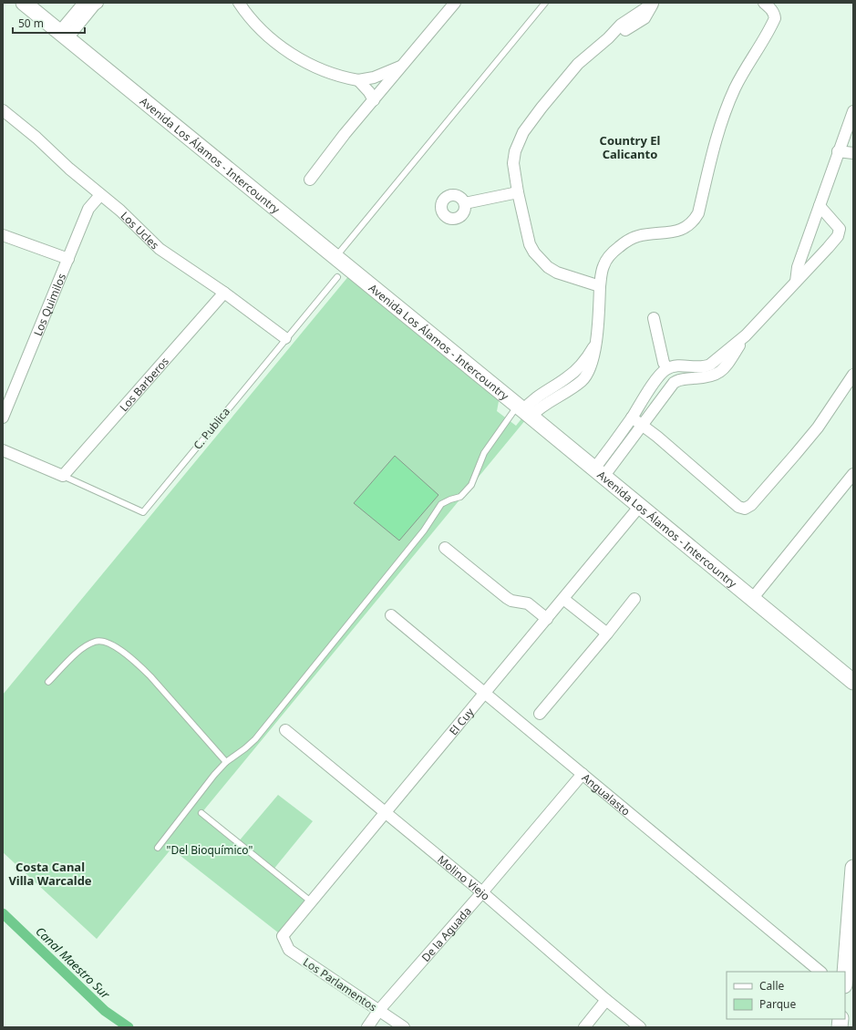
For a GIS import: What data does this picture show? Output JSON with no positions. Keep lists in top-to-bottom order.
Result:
{
  "streets": {
    "main road": ["Avenida Los Álamos - Intercountry"],
    "street": [
      "Los Ucles",
      "Los Quimilos",
      "Los Barberos",
      "El Cuy",
      "Angualasto",
      "Molino Viejo",
      "De la Aguada",
      "Los Parlamentos"
    ],
    "lane": ["C. Publica"]
  },
  "crossings": [
    ["Avenida Los Álamos - Intercountry", "El Cuy"],
    ["Los Ucles", "Los Quimilos"],
    ["Los Ucles", "Los Barberos"],
    ["Los Ucles", "C. Publica"],
    ["Los Barberos", "C. Publica"],
    ["El Cuy", "Angualasto"],
    ["El Cuy", "Molino Viejo"],
    ["El Cuy", "Los Parlamentos"],
    ["Angualasto", "De la Aguada"],
    ["Molino Viejo", "De la Aguada"],
    ["De la Aguada", "Los Parlamentos"]
  ],
  "districts": ["Country El Calicanto", "Costa Canal Villa Warcalde"],
  "water": ["Canal Maestro Sur"],
  "parks": ["\"Del Bioquímico\""],
  "legend": ["Calle", "Parque"],
  "scale_bar": "50 m"
}
